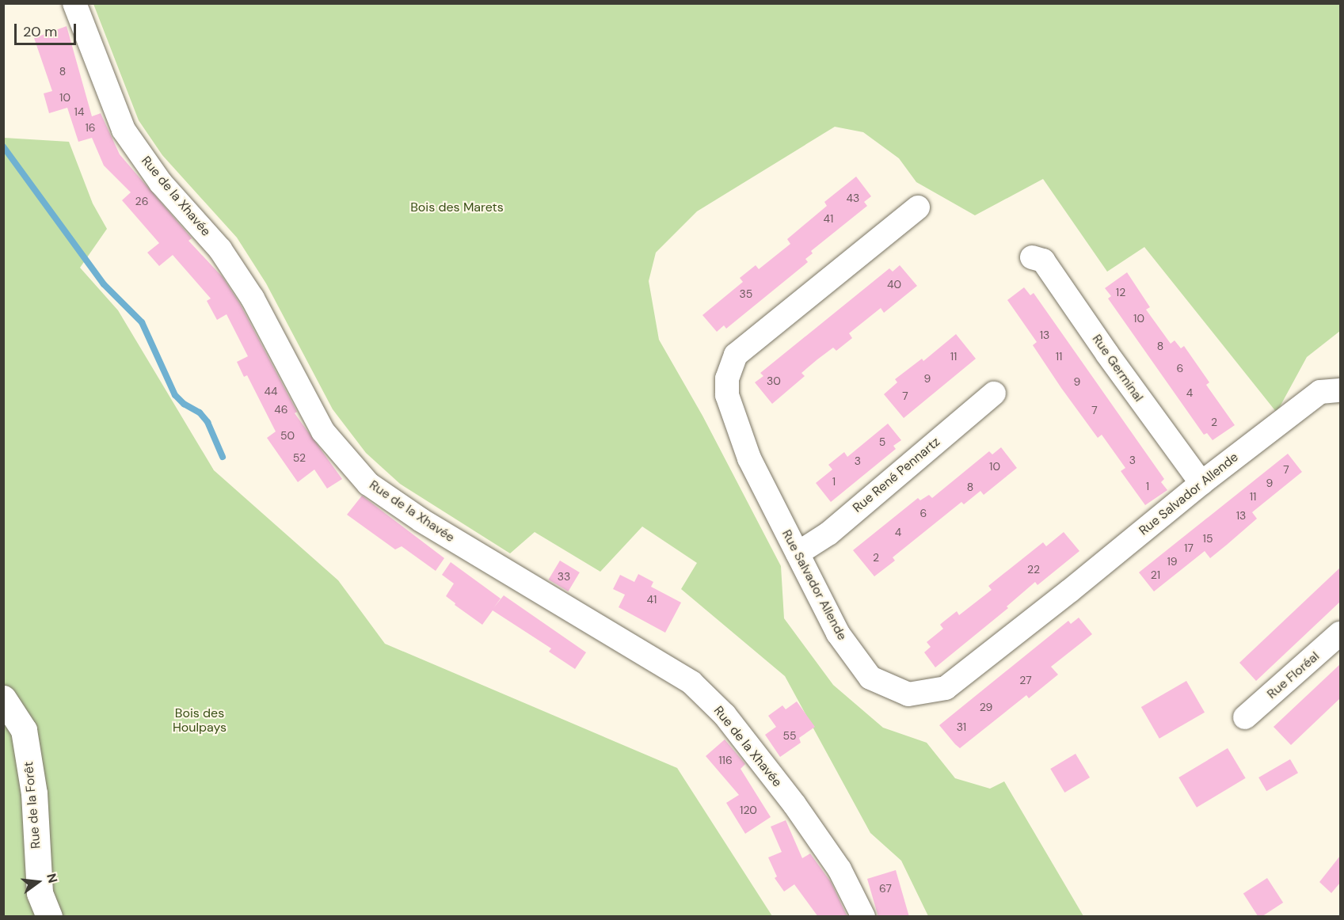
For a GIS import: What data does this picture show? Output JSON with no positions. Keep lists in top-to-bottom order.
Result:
{
  "streets": {
    "main road": ["Rue de la Forêt"],
    "street": [
      "Rue de la Xhavée",
      "Rue Germinal",
      "Rue René Pennartz",
      "Rue Salvador Allende",
      "Rue Floréal"
    ]
  },
  "crossings": [
    ["Rue Germinal", "Rue Salvador Allende"],
    ["Rue René Pennartz", "Rue Salvador Allende"]
  ],
  "parks": ["Bois des Marets", "Bois des Houlpays"],
  "house_numbers": [
    "8",
    "10",
    "14",
    "16",
    "43",
    "26",
    "41",
    "40",
    "12",
    "35",
    "10",
    "13",
    "8",
    "11",
    "11",
    "6",
    "9",
    "30",
    "9",
    "44",
    "4",
    "7",
    "46",
    "7",
    "2",
    "50",
    "5",
    "52",
    "3",
    "3",
    "10",
    "7",
    "1",
    "9",
    "1",
    "8",
    "11",
    "6",
    "13",
    "4",
    "15",
    "17",
    "2",
    "19",
    "22",
    "21",
    "33",
    "41",
    "27",
    "29",
    "31",
    "55",
    "116",
    "120",
    "67"
  ],
  "scale_bar": "20 m",
  "north": "right"
}
